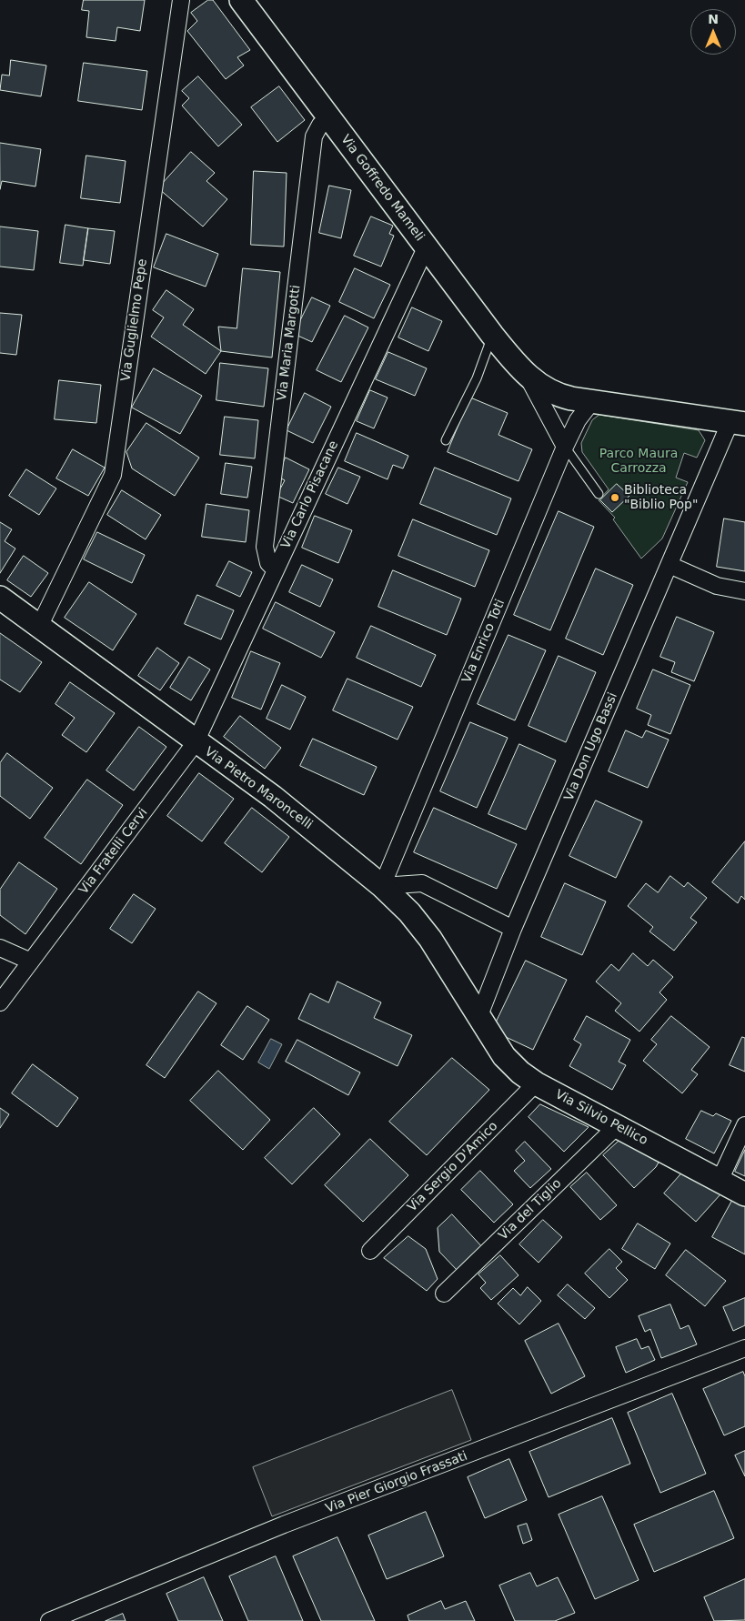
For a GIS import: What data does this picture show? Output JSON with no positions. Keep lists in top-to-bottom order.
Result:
{
  "streets": {
    "street": [
      "Via Goffredo Mameli",
      "Via Guglielmo Pepe",
      "Via Maria Margotti",
      "Via Carlo Pisacane",
      "Via Enrico Toti",
      "Via Don Ugo Bassi",
      "Via Pietro Maroncelli",
      "Via Fratelli Cervi",
      "Via Silvio Pellico",
      "Via Sergio D'Amico",
      "Via del Tiglio",
      "Via Pier Giorgio Frassati"
    ]
  },
  "crossings": [
    ["Via Goffredo Mameli", "Via Maria Margotti"],
    ["Via Goffredo Mameli", "Via Carlo Pisacane"],
    ["Via Goffredo Mameli", "Via Enrico Toti"],
    ["Via Goffredo Mameli", "Via Don Ugo Bassi"],
    ["Via Guglielmo Pepe", "Via Pietro Maroncelli"],
    ["Via Maria Margotti", "Via Carlo Pisacane"],
    ["Via Carlo Pisacane", "Via Pietro Maroncelli"],
    ["Via Carlo Pisacane", "Via Fratelli Cervi"],
    ["Via Enrico Toti", "Via Pietro Maroncelli"],
    ["Via Don Ugo Bassi", "Via Pietro Maroncelli"],
    ["Via Don Ugo Bassi", "Via Silvio Pellico"],
    ["Via Pietro Maroncelli", "Via Fratelli Cervi"],
    ["Via Pietro Maroncelli", "Via Silvio Pellico"],
    ["Via Silvio Pellico", "Via Sergio D'Amico"],
    ["Via Silvio Pellico", "Via del Tiglio"]
  ],
  "parks": ["Parco Maura Carrozza"],
  "places": ["Biblioteca \"Biblio Pop\""],
  "north": "top"
}
